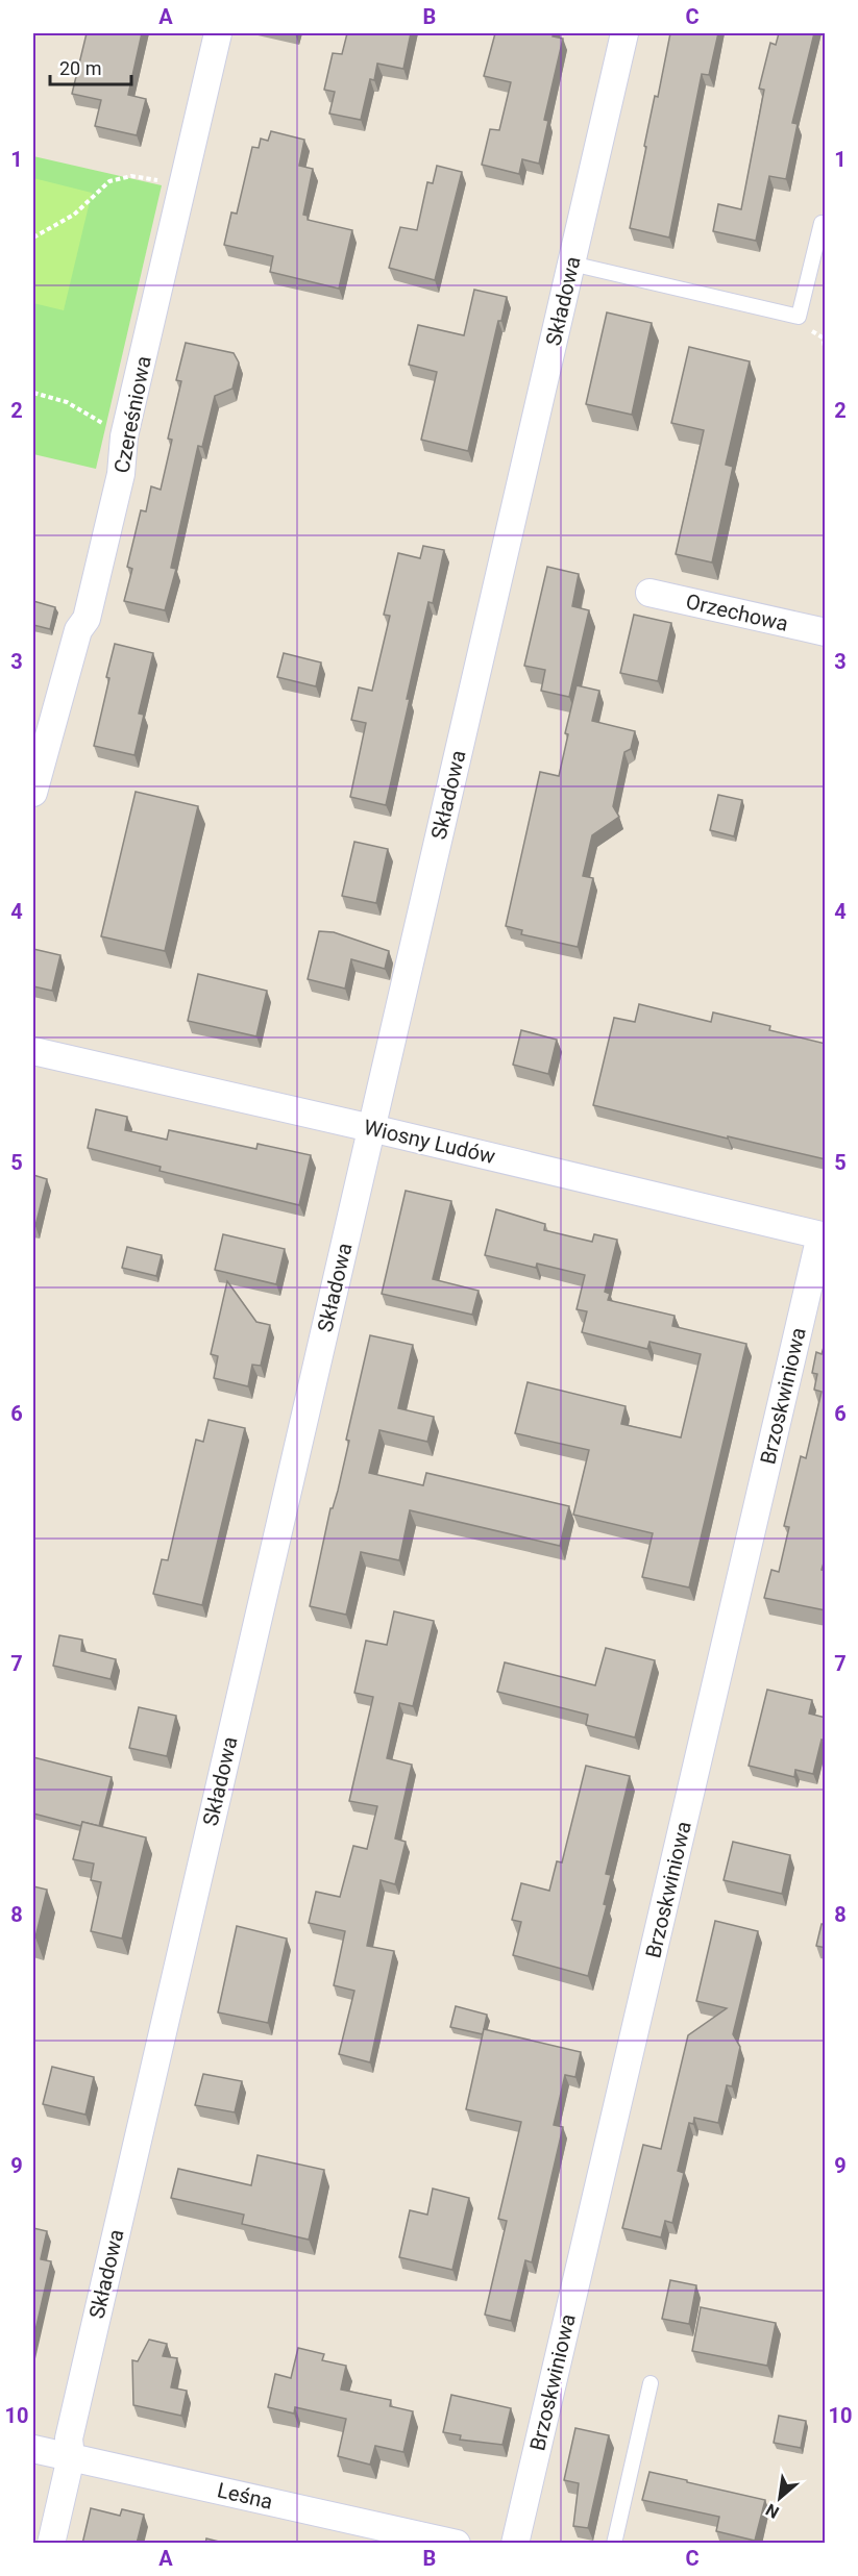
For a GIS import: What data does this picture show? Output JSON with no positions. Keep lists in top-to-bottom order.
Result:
{
  "streets": {
    "street": [
      "Składowa",
      "Czereśniowa",
      "Orzechowa",
      "Wiosny Ludów",
      "Brzoskwiniowa",
      "Leśna"
    ]
  },
  "crossings": [
    ["Składowa", "Wiosny Ludów"],
    ["Składowa", "Leśna"],
    ["Wiosny Ludów", "Brzoskwiniowa"]
  ],
  "scale_bar": "20 m",
  "north": "bottom left",
  "grid": {
    "columns": ["A", "B", "C"],
    "rows": [
      "1",
      "2",
      "3",
      "4",
      "5",
      "6",
      "7",
      "8",
      "9",
      "10"
    ]
  }
}
